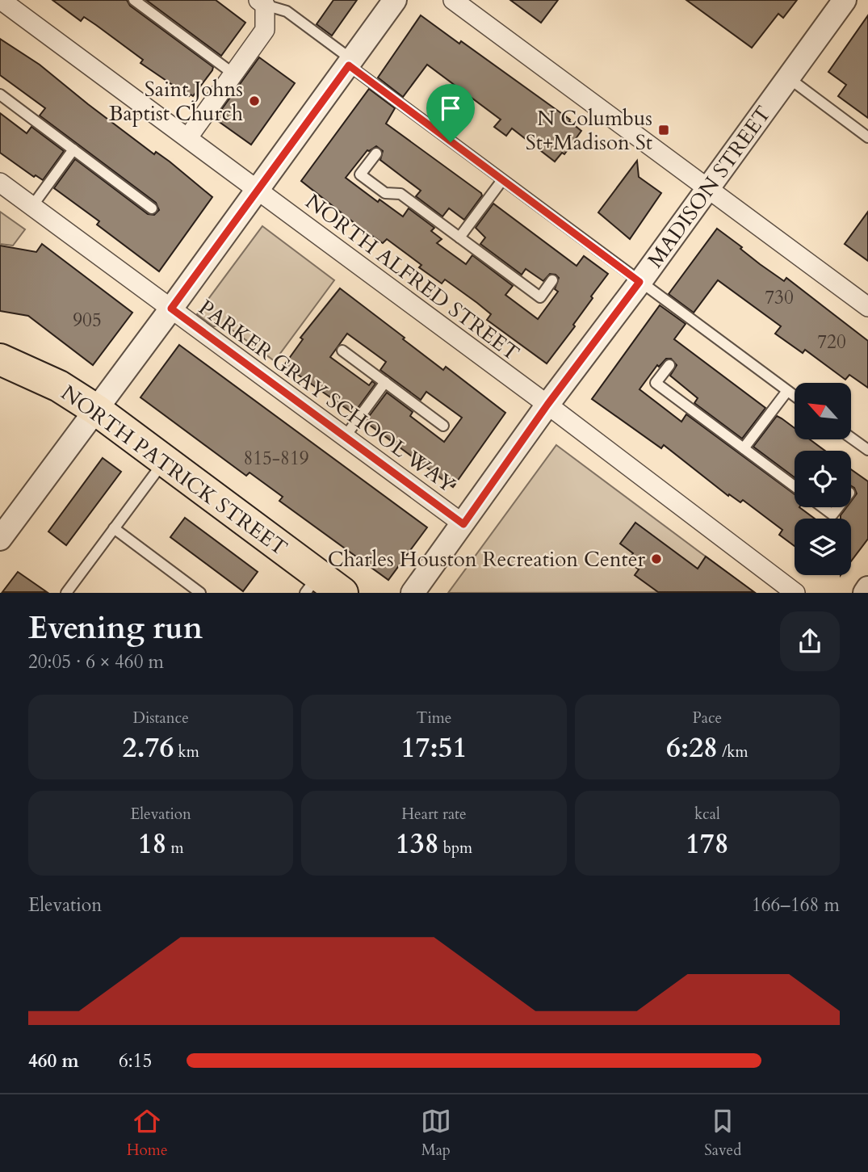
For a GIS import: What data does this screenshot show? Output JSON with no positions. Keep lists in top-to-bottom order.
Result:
{
  "streets": {
    "highway": ["NORTH PATRICK STREET"],
    "street": ["MADISON STREET", "NORTH ALFRED STREET", "PARKER GRAY SCHOOL WAY"]
  },
  "crossings": [
    ["MADISON STREET", "NORTH ALFRED STREET"],
    ["MADISON STREET", "PARKER GRAY SCHOOL WAY"]
  ],
  "places": {
    "other": ["Saint Johns Baptist Church", "Charles Houston Recreation Center"],
    "transit": ["N Columbus St+Madison St"]
  },
  "house_numbers": [
    "730",
    "905",
    "720",
    "815-819"
  ],
  "north": "top left",
  "page": {
    "heading": ["Evening run", "20:05 · 6 × 460 m"],
    "stats": [
      ["Distance", "2.76 km"],
      ["Time", "17:51"],
      ["Pace", "6:28 /km"],
      ["Elevation", "18 m"],
      ["Heart rate", "138 bpm"],
      ["kcal", "178"]
    ],
    "chart": ["Elevation", "166–168 m"],
    "list": [
      {
        "name": "460 m",
        "note": "6:15"
      }
    ],
    "tabs": ["Home", "Map", "Saved"]
  }
}
